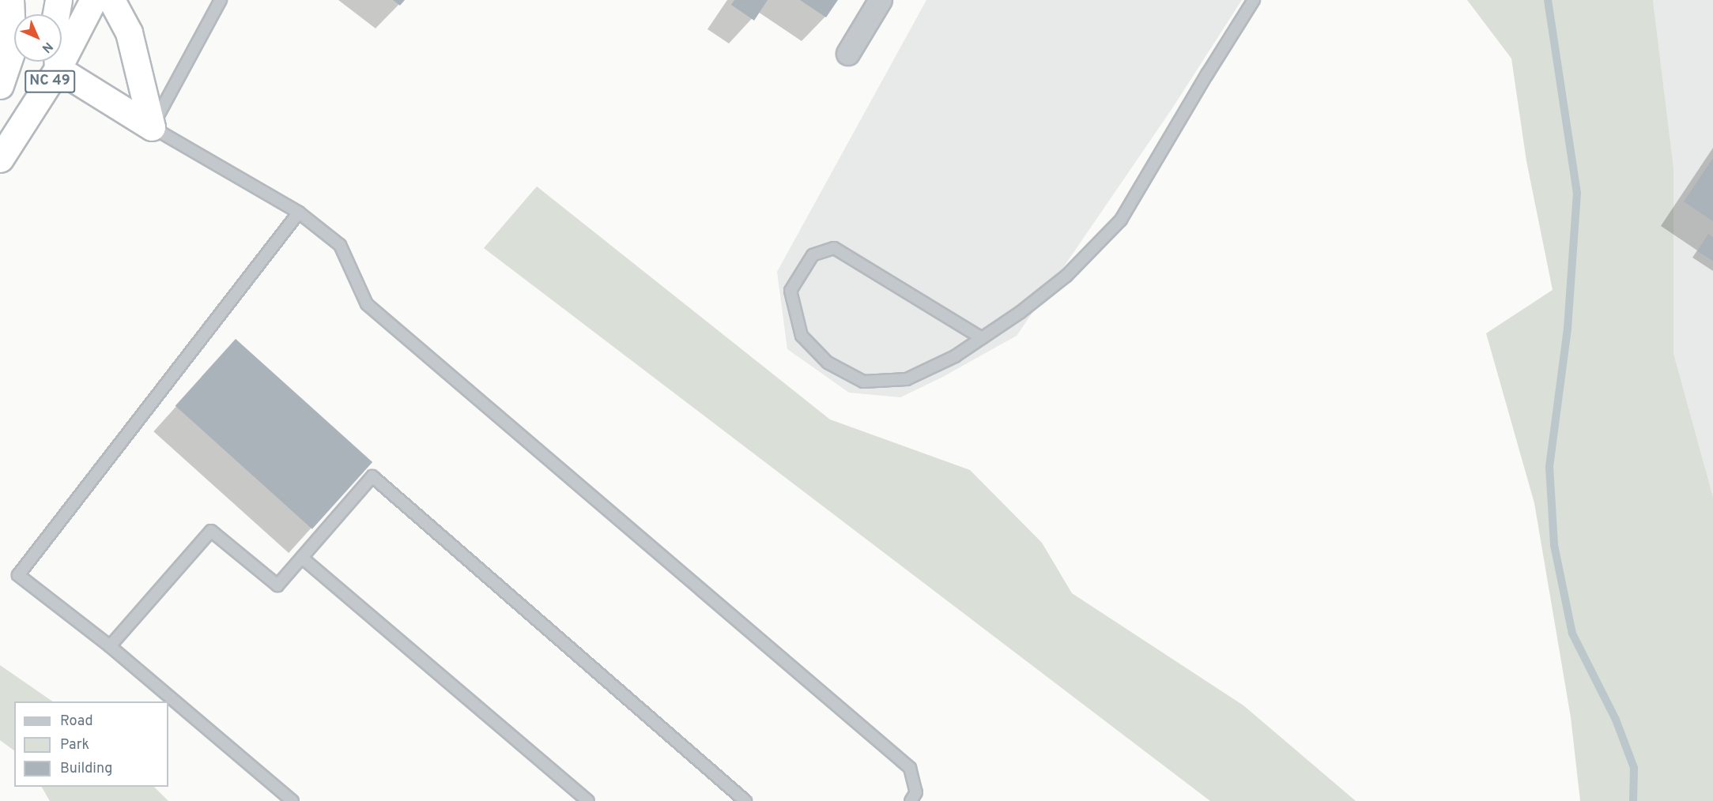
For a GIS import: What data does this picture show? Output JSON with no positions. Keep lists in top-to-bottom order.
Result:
{
  "streets": {
    "highway": ["NC 49"]
  },
  "legend": ["Road", "Park", "Building"],
  "north": "bottom right"
}
